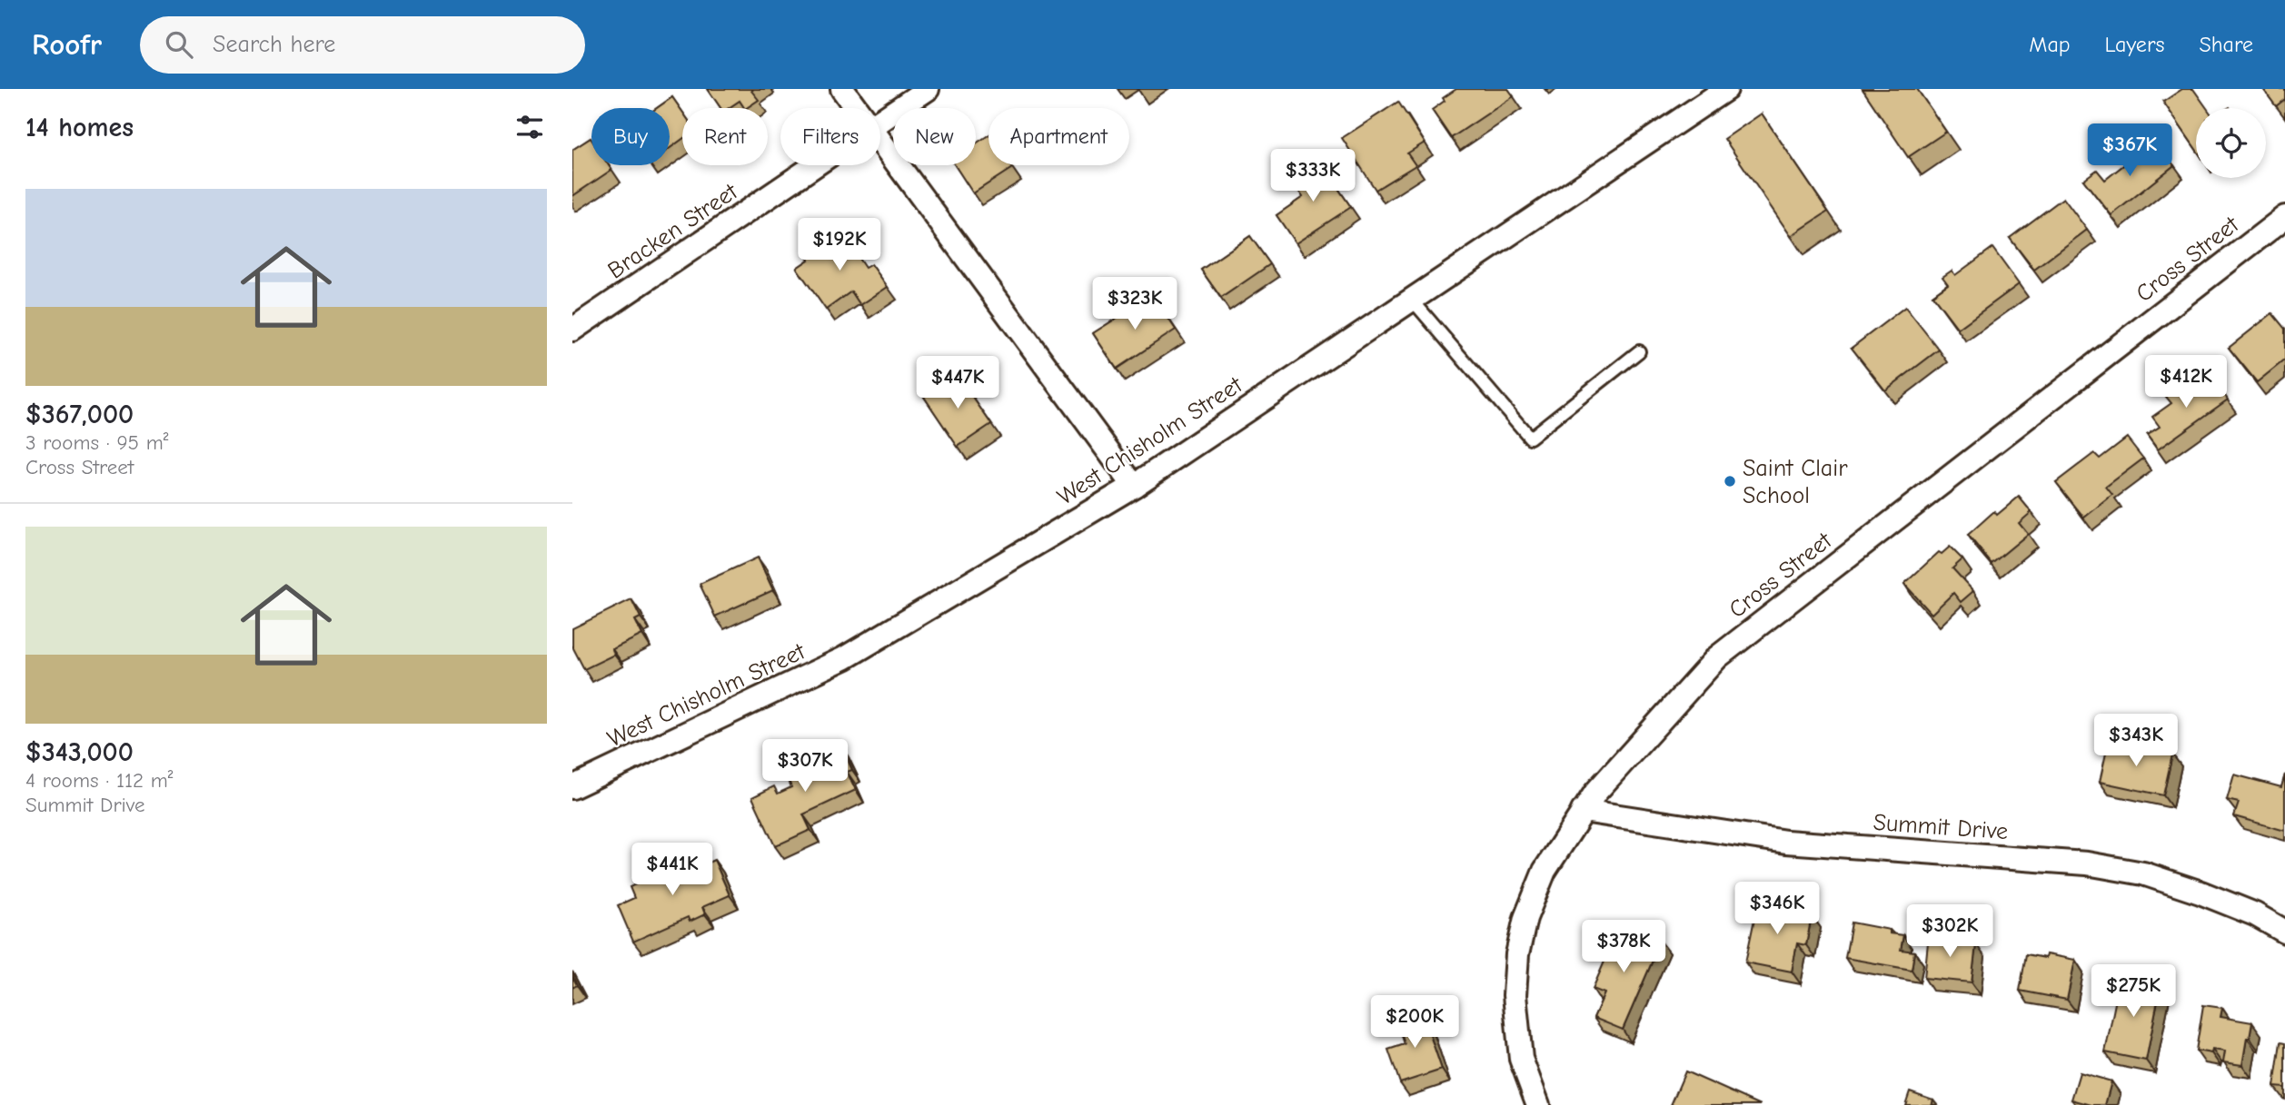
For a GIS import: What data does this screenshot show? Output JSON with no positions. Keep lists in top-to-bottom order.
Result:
{
  "streets": {
    "street": [
      "Bracken Street",
      "Cross Street",
      "West Chisholm Street",
      "Summit Drive"
    ]
  },
  "crossings": [
    ["Cross Street", "Summit Drive"]
  ],
  "places": ["Saint Clair School"],
  "page": {
    "header": "Roofr",
    "search": "Search here",
    "nav": ["Map", "Layers", "Share"],
    "heading": "14 homes",
    "chip": [
      "Buy",
      "Rent",
      "Filters",
      "New",
      "Apartment"
    ],
    "price": [
      "$367K",
      "$333K",
      "$192K",
      "$323K",
      "$412K",
      "$447K",
      "$343K",
      "$307K",
      "$441K",
      "$346K",
      "$302K",
      "$378K",
      "$275K",
      "$200K"
    ],
    "list": [
      {
        "name": "$367,000",
        "note": "3 rooms · 95 m² · Cross Street"
      },
      {
        "name": "$343,000",
        "note": "4 rooms · 112 m² · Summit Drive"
      }
    ]
  }
}
